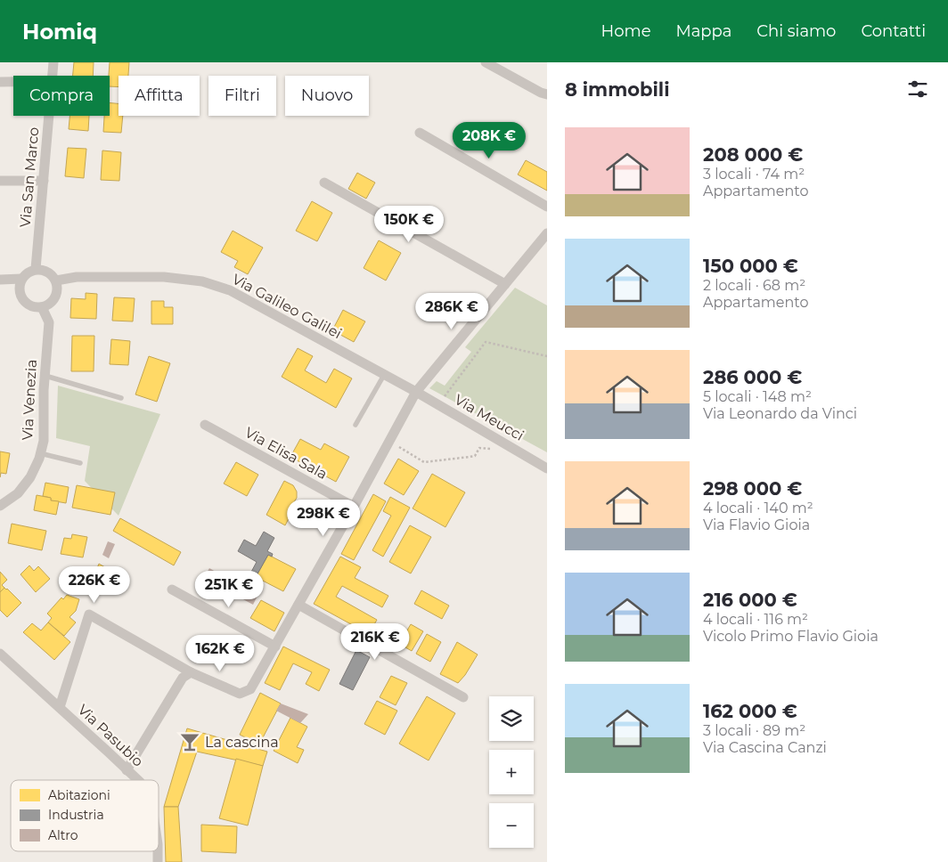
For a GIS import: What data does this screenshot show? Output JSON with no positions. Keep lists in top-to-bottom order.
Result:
{
  "streets": {
    "street": [
      "Via San Marco",
      "Via Galileo Galilei",
      "Via Venezia",
      "Via Meucci",
      "Via Elisa Sala",
      "Via Pasubio"
    ]
  },
  "crossings": [
    ["Via San Marco", "Via Galileo Galilei"],
    ["Via San Marco", "Via Venezia"],
    ["Via Galileo Galilei", "Via Venezia"],
    ["Via Galileo Galilei", "Via Meucci"]
  ],
  "places": {
    "bar": ["La cascina"]
  },
  "legend": ["Abitazioni", "Industria", "Altro"],
  "page": {
    "header": "Homiq",
    "nav": [
      "Home",
      "Mappa",
      "Chi siamo",
      "Contatti"
    ],
    "heading": "8 immobili",
    "chip": [
      "Compra",
      "Affitta",
      "Filtri",
      "Nuovo"
    ],
    "list": [
      {
        "name": "208 000 €",
        "note": "3 locali · 74 m² · Appartamento"
      },
      {
        "name": "150 000 €",
        "note": "2 locali · 68 m² · Appartamento"
      },
      {
        "name": "286 000 €",
        "note": "5 locali · 148 m² · Via Leonardo da Vinci"
      },
      {
        "name": "298 000 €",
        "note": "4 locali · 140 m² · Via Flavio Gioia"
      },
      {
        "name": "216 000 €",
        "note": "4 locali · 116 m² · Vicolo Primo Flavio Gioia"
      },
      {
        "name": "162 000 €",
        "note": "3 locali · 89 m² · Via Cascina Canzi"
      }
    ],
    "price": [
      "208K €",
      "150K €",
      "286K €",
      "298K €",
      "226K €",
      "251K €",
      "216K €",
      "162K €"
    ],
    "map_buttons": ["+", "−"]
  }
}
